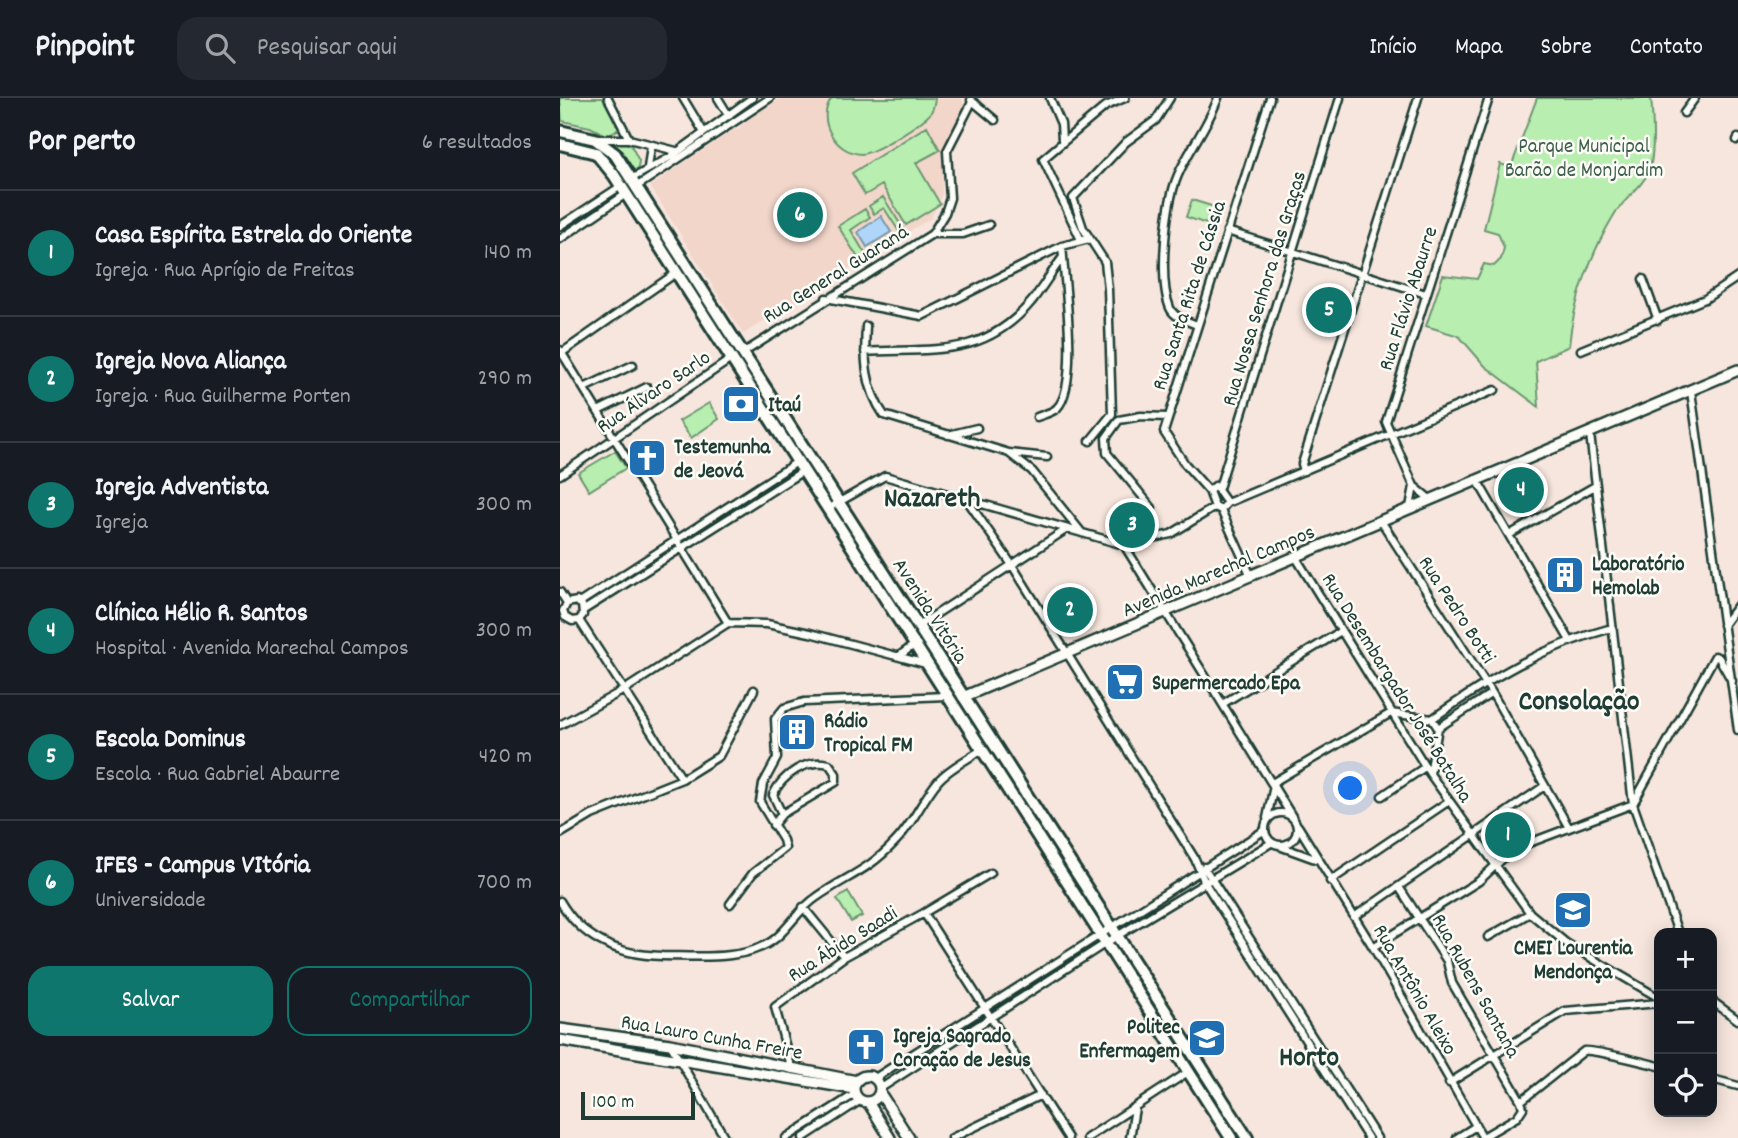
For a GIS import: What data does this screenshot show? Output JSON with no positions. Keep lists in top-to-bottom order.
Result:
{
  "streets": {
    "main road": ["Avenida Vitória"],
    "street": [
      "Rua General Guaraná",
      "Rua Nossa Senhora das Graças",
      "Rua Santa Rita de Cássia",
      "Rua Flávio Abaurre",
      "Rua Álvaro Sarlo",
      "Avenida Marechal Campos",
      "Rua Pedro Botti",
      "Rua Desembargador José Batalha",
      "Rua Ábido Saadi",
      "Rua Rubens Santana",
      "Rua Antônio Aleixo",
      "Rua Lauro Cunha Freire"
    ]
  },
  "crossings": [
    ["Rua General Guaraná", "Avenida Vitória"],
    ["Rua Álvaro Sarlo", "Avenida Vitória"],
    ["Avenida Marechal Campos", "Rua Pedro Botti"],
    ["Avenida Marechal Campos", "Avenida Vitória"],
    ["Avenida Marechal Campos", "Rua Desembargador José Batalha"],
    ["Rua Ábido Saadi", "Rua Lauro Cunha Freire"]
  ],
  "districts": ["Nazareth", "Consolação", "Horto"],
  "parks": ["Parque Municipal Barão de Monjardim"],
  "places": {
    "bank": ["Itaú"],
    "church": ["Testemunha de Jeová", "Igreja Sagrado Coração de Jesus"],
    "building": ["Laboratório Hemolab", "Rádio Tropical FM"],
    "supermarket": ["Supermercado Epa"],
    "school or university": ["CMEI Lourentia Mendonça", "Politec Enfermagem"]
  },
  "scale_bar": "100 m",
  "page": {
    "header": "Pinpoint",
    "search": "Pesquisar aqui",
    "nav": [
      "Início",
      "Mapa",
      "Sobre",
      "Contato"
    ],
    "heading": ["Por perto", "6 resultados"],
    "pins": [
      "6",
      "5",
      "4",
      "3",
      "2",
      "1"
    ],
    "list": [
      {
        "mark": "1",
        "name": "Casa Espírita Estrela do Oriente",
        "note": "Igreja · Rua Aprígio de Freitas",
        "value": "140 m"
      },
      {
        "mark": "2",
        "name": "Igreja Nova Aliança",
        "note": "Igreja · Rua Guilherme Porten",
        "value": "290 m"
      },
      {
        "mark": "3",
        "name": "Igreja Adventista",
        "note": "Igreja",
        "value": "300 m"
      },
      {
        "mark": "4",
        "name": "Clínica Hélio R. Santos",
        "note": "Hospital · Avenida Marechal Campos",
        "value": "300 m"
      },
      {
        "mark": "5",
        "name": "Escola Dominus",
        "note": "Escola · Rua Gabriel Abaurre",
        "value": "420 m"
      },
      {
        "mark": "6",
        "name": "IFES - Campus VItória",
        "note": "Universidade",
        "value": "700 m"
      }
    ],
    "map_buttons": ["+", "−"],
    "buttons": ["Salvar", "Compartilhar"],
    "scale": "100 m"
  }
}
